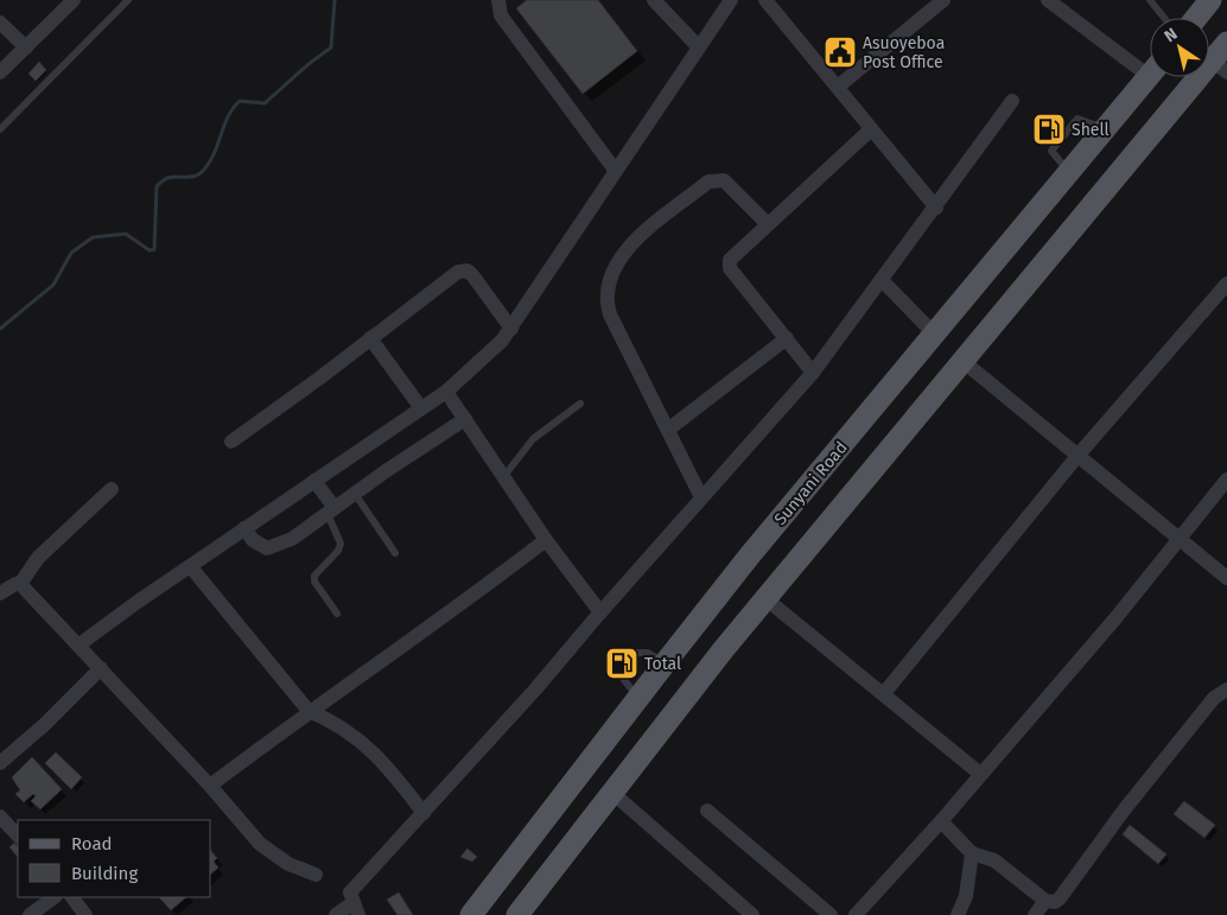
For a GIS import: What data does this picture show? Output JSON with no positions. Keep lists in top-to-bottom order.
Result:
{
  "streets": {
    "main road": ["Sunyani Road"]
  },
  "places": {
    "public building": ["Asuoyeboa Post Office"],
    "fuel station": ["Shell", "Total"]
  },
  "legend": ["Road", "Building"],
  "north": "top left"
}
